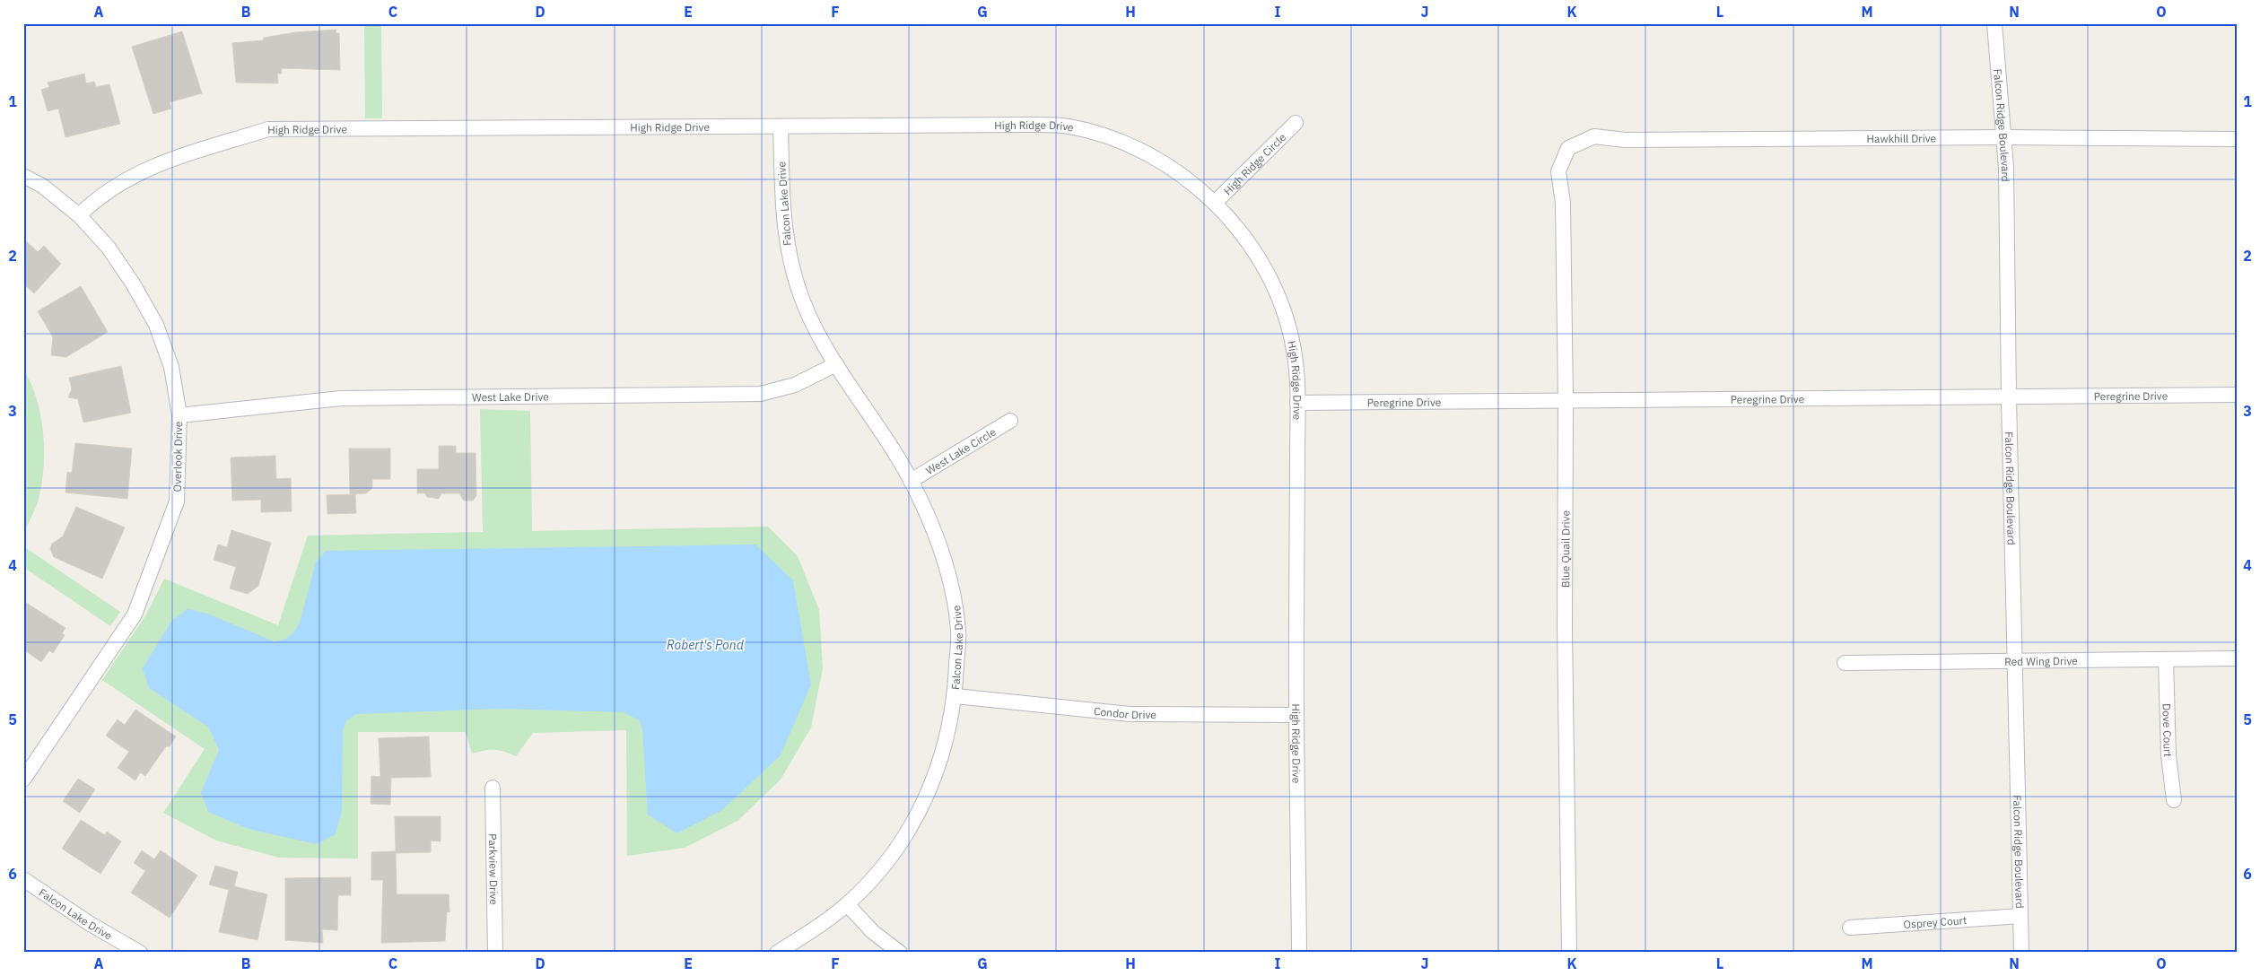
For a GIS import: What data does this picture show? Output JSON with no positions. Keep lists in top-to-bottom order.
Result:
{
  "streets": {
    "street": [
      "Falcon Ridge Boulevard",
      "High Ridge Drive",
      "Hawkhill Drive",
      "High Ridge Circle",
      "Falcon Lake Drive",
      "West Lake Drive",
      "Peregrine Drive",
      "West Lake Circle",
      "Overlook Drive",
      "Blue Quail Drive",
      "Red Wing Drive",
      "Condor Drive",
      "Dove Court",
      "Parkview Drive",
      "Osprey Court"
    ]
  },
  "crossings": [
    ["Falcon Ridge Boulevard", "Hawkhill Drive"],
    ["Falcon Ridge Boulevard", "Peregrine Drive"],
    ["Falcon Ridge Boulevard", "Red Wing Drive"],
    ["Falcon Ridge Boulevard", "Osprey Court"],
    ["High Ridge Drive", "High Ridge Circle"],
    ["High Ridge Drive", "Falcon Lake Drive"],
    ["High Ridge Drive", "Peregrine Drive"],
    ["High Ridge Drive", "Overlook Drive"],
    ["High Ridge Drive", "Condor Drive"],
    ["Hawkhill Drive", "Blue Quail Drive"],
    ["Falcon Lake Drive", "West Lake Drive"],
    ["Falcon Lake Drive", "West Lake Circle"],
    ["Falcon Lake Drive", "Condor Drive"],
    ["West Lake Drive", "Overlook Drive"],
    ["Peregrine Drive", "Blue Quail Drive"],
    ["Red Wing Drive", "Dove Court"]
  ],
  "water": ["Robert's Pond"],
  "grid": {
    "columns": [
      "A",
      "B",
      "C",
      "D",
      "E",
      "F",
      "G",
      "H",
      "I",
      "J",
      "K",
      "L",
      "M",
      "N",
      "O"
    ],
    "rows": [
      "1",
      "2",
      "3",
      "4",
      "5",
      "6"
    ]
  }
}
